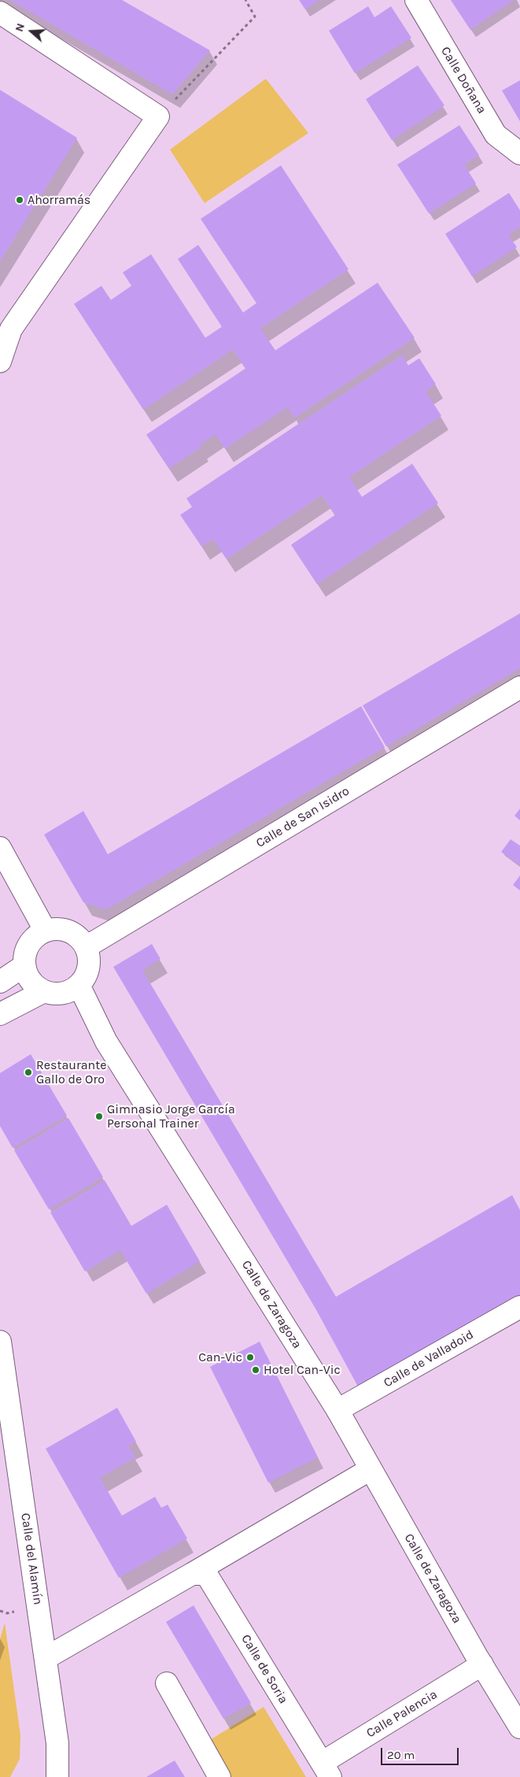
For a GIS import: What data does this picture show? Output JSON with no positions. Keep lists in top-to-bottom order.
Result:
{
  "streets": {
    "street": [
      "Calle Doñana",
      "Calle de San Isidro",
      "Calle de Zaragoza",
      "Calle de Valladoid",
      "Calle del Alamín",
      "Calle de Soria",
      "Calle Palencia"
    ]
  },
  "crossings": [
    ["Calle de San Isidro", "Calle de Zaragoza"],
    ["Calle de Zaragoza", "Calle de Valladoid"],
    ["Calle de Zaragoza", "Calle Palencia"],
    ["Calle de Soria", "Calle Palencia"]
  ],
  "places": [
    "Ahorramás",
    "Restaurante Gallo de Oro",
    "Gimnasio Jorge García Personal Trainer",
    "Can-Vic",
    "Hotel Can-Vic"
  ],
  "scale_bar": "20 m",
  "north": "left"
}
